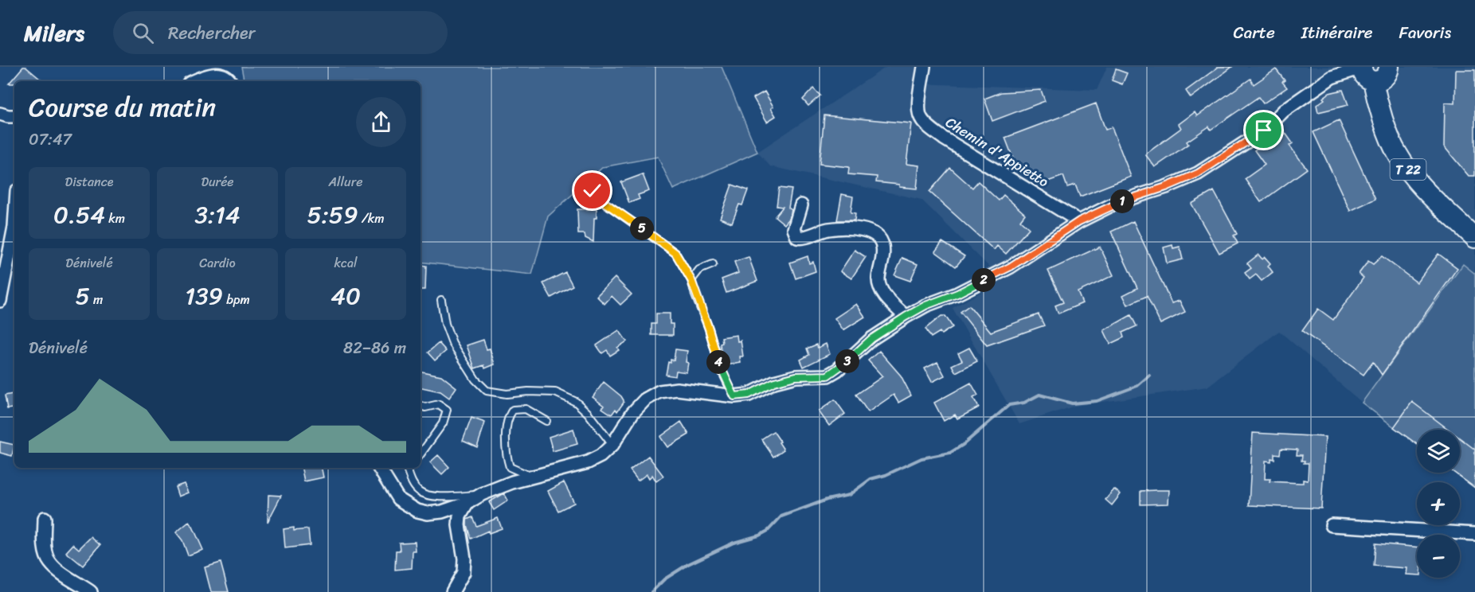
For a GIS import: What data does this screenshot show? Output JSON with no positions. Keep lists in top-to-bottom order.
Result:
{
  "streets": {
    "main road": ["T 22"],
    "street": ["Chemin d'Appietto"]
  },
  "page": {
    "header": "Milers",
    "search": "Rechercher",
    "nav": ["Carte", "Itinéraire", "Favoris"],
    "heading": ["Course du matin", "07:47"],
    "stats": [
      ["Distance", "0.54 km"],
      ["Durée", "3:14"],
      ["Allure", "5:59 /km"],
      ["Dénivelé", "5 m"],
      ["Cardio", "139 bpm"],
      ["kcal", "40"]
    ],
    "pins": [
      "1",
      "5",
      "2",
      "3",
      "4"
    ],
    "chart": ["Dénivelé", "82–86 m"],
    "map_buttons": ["+", "−"]
  }
}
